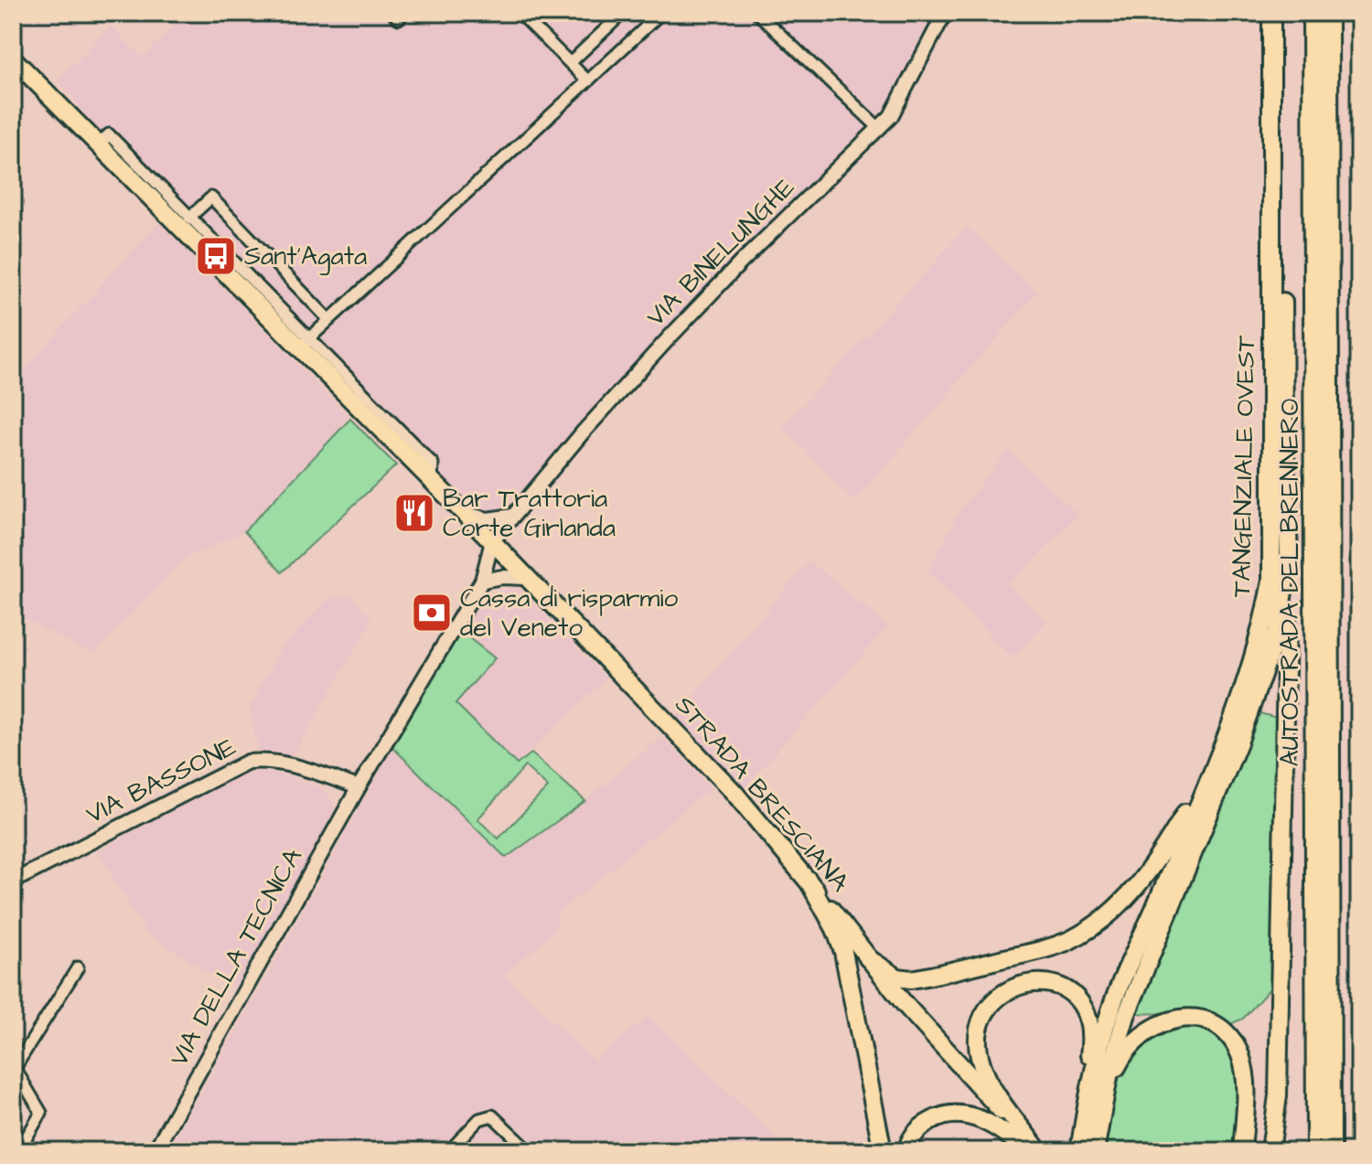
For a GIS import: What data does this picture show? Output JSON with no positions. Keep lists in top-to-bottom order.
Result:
{
  "streets": {
    "highway": ["AUTOSTRADA DEL BRENNERO"],
    "main road": ["TANGENZIALE OVEST", "STRADA BRESCIANA"],
    "street": ["VIA BINELUNGHE", "VIA BASSONE", "VIA DELLA TECNICA"]
  },
  "crossings": [
    ["VIA BINELUNGHE", "STRADA BRESCIANA"],
    ["VIA BASSONE", "VIA DELLA TECNICA"]
  ],
  "places": {
    "bus stop": ["Sant'Agata"],
    "restaurant": ["Bar Trattoria Corte Girlanda"],
    "bank": ["Cassa di risparmio del Veneto"]
  }
}
